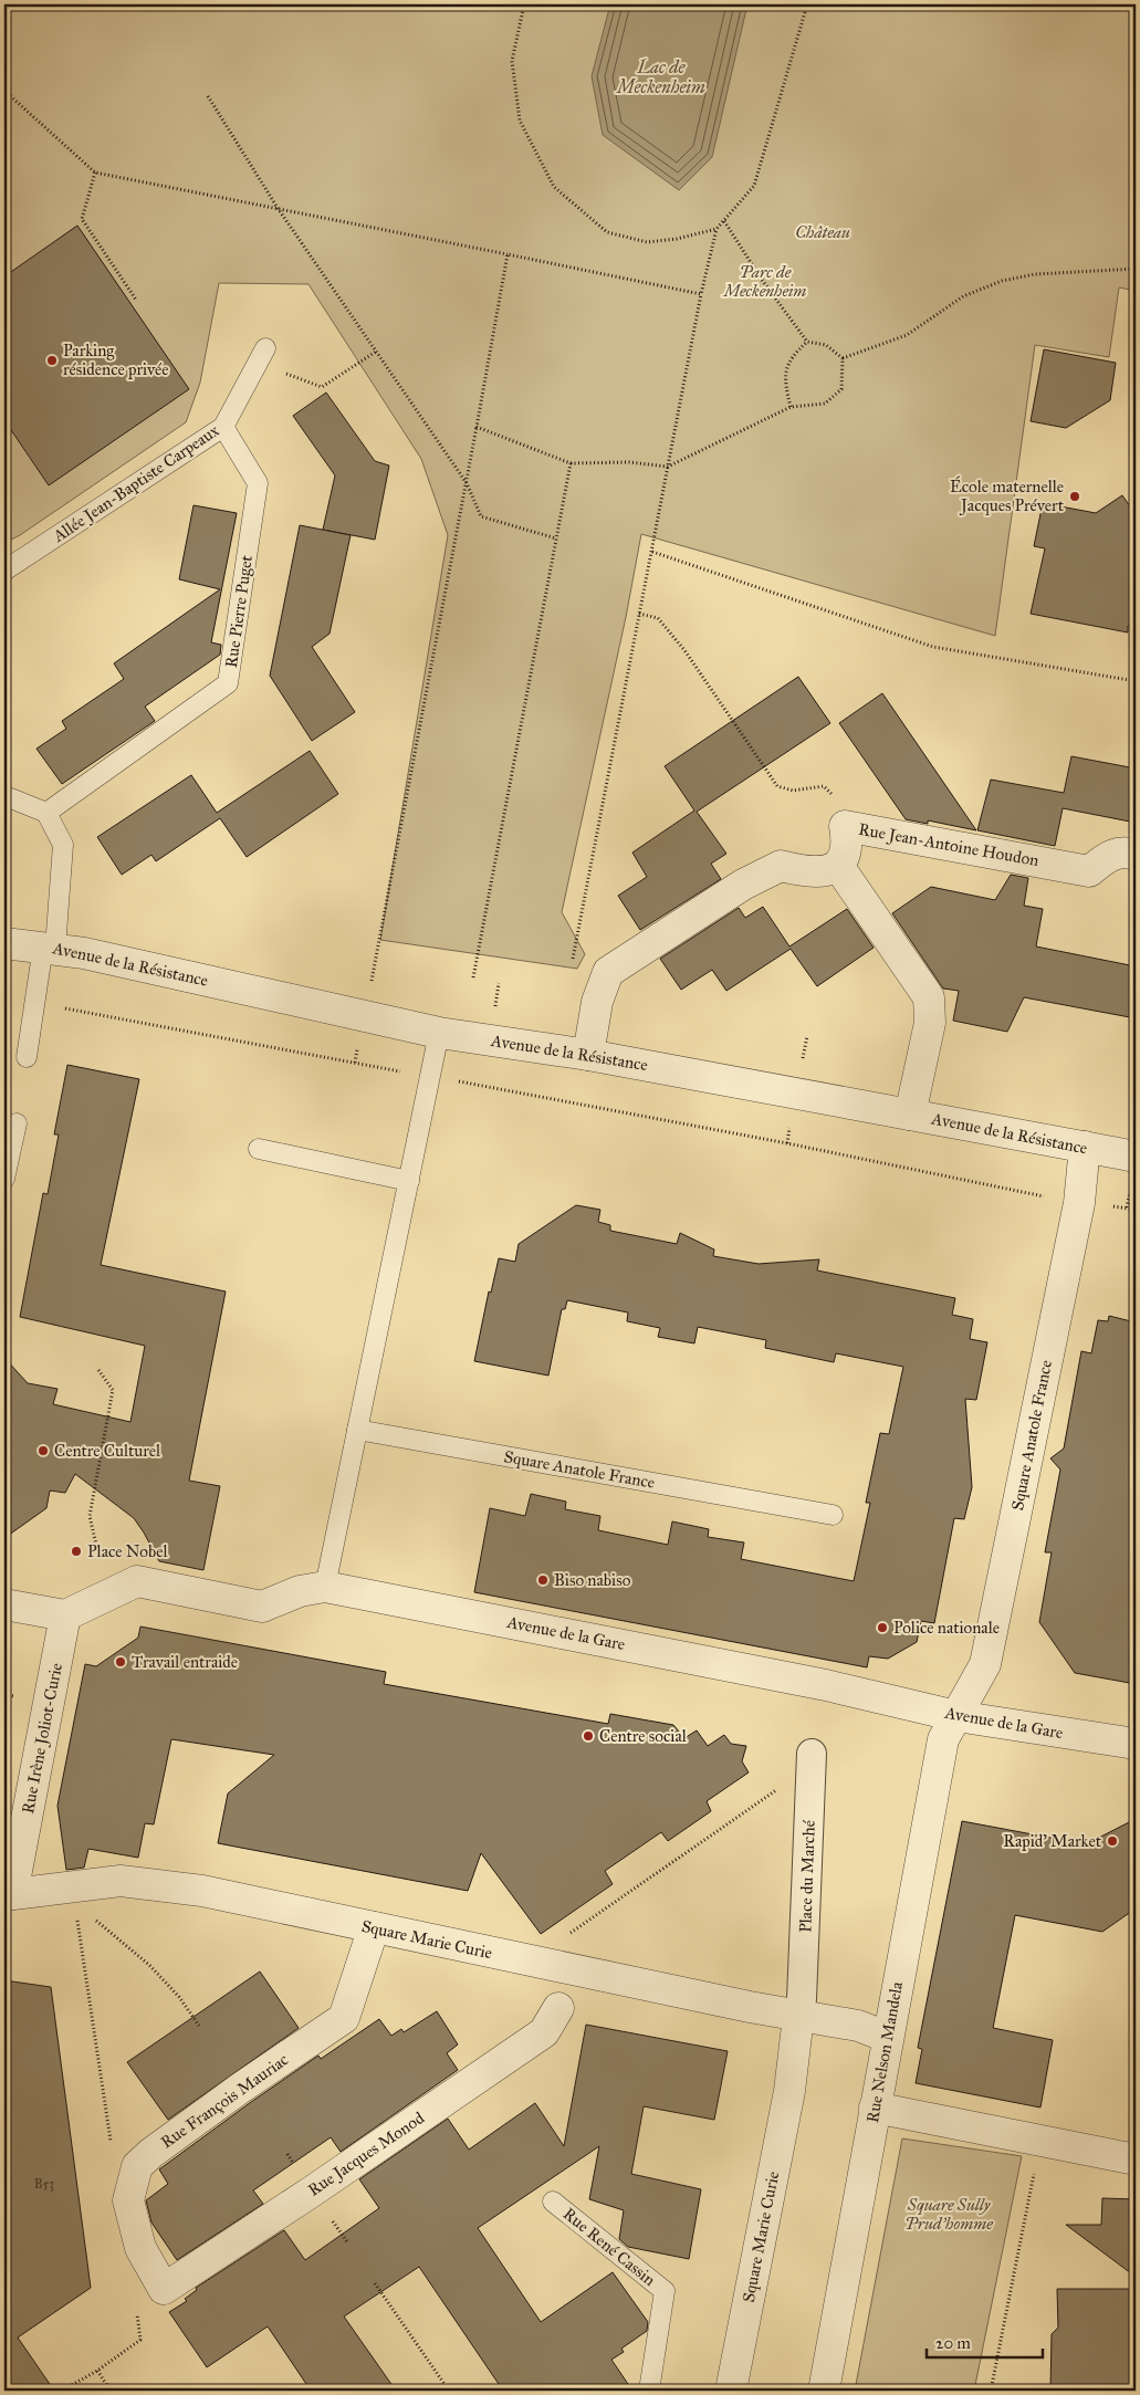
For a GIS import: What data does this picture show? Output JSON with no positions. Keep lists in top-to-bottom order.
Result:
{
  "streets": {
    "street": [
      "Rue Jean-Antoine Houdon",
      "Avenue de la Résistance",
      "Square Anatole France",
      "Avenue de la Gare",
      "Rue Irène Joliot-Curie",
      "Place du Marché",
      "Square Marie Curie",
      "Rue Nelson Mandela",
      "Rue François Mauriac",
      "Rue Jacques Monod"
    ],
    "lane": ["Allée Jean-Baptiste Carpeaux", "Rue Pierre Puget", "Rue René Cassin"]
  },
  "crossings": [
    ["Allée Jean-Baptiste Carpeaux", "Rue Pierre Puget"],
    ["Avenue de la Résistance", "Square Anatole France"],
    ["Square Anatole France", "Avenue de la Gare"],
    ["Square Anatole France", "Rue Nelson Mandela"],
    ["Avenue de la Gare", "Rue Irène Joliot-Curie"],
    ["Avenue de la Gare", "Rue Nelson Mandela"],
    ["Rue Irène Joliot-Curie", "Square Marie Curie"],
    ["Place du Marché", "Square Marie Curie"],
    ["Square Marie Curie", "Rue Nelson Mandela"],
    ["Square Marie Curie", "Rue François Mauriac"],
    ["Rue François Mauriac", "Rue Jacques Monod"]
  ],
  "water": ["Lac de Meckenheim"],
  "parks": ["Château", "Parc de Meckenheim", "Square Sully Prud'homme"],
  "places": [
    "Parking résidence privée",
    "École maternelle Jacques Prévert",
    "Centre Culturel",
    "Place Nobel",
    "Biso nabiso",
    "Police nationale",
    "Travail entraide",
    "Centre social",
    "Rapid’ Market"
  ],
  "house_numbers": ["B53"],
  "scale_bar": "20 m"
}
